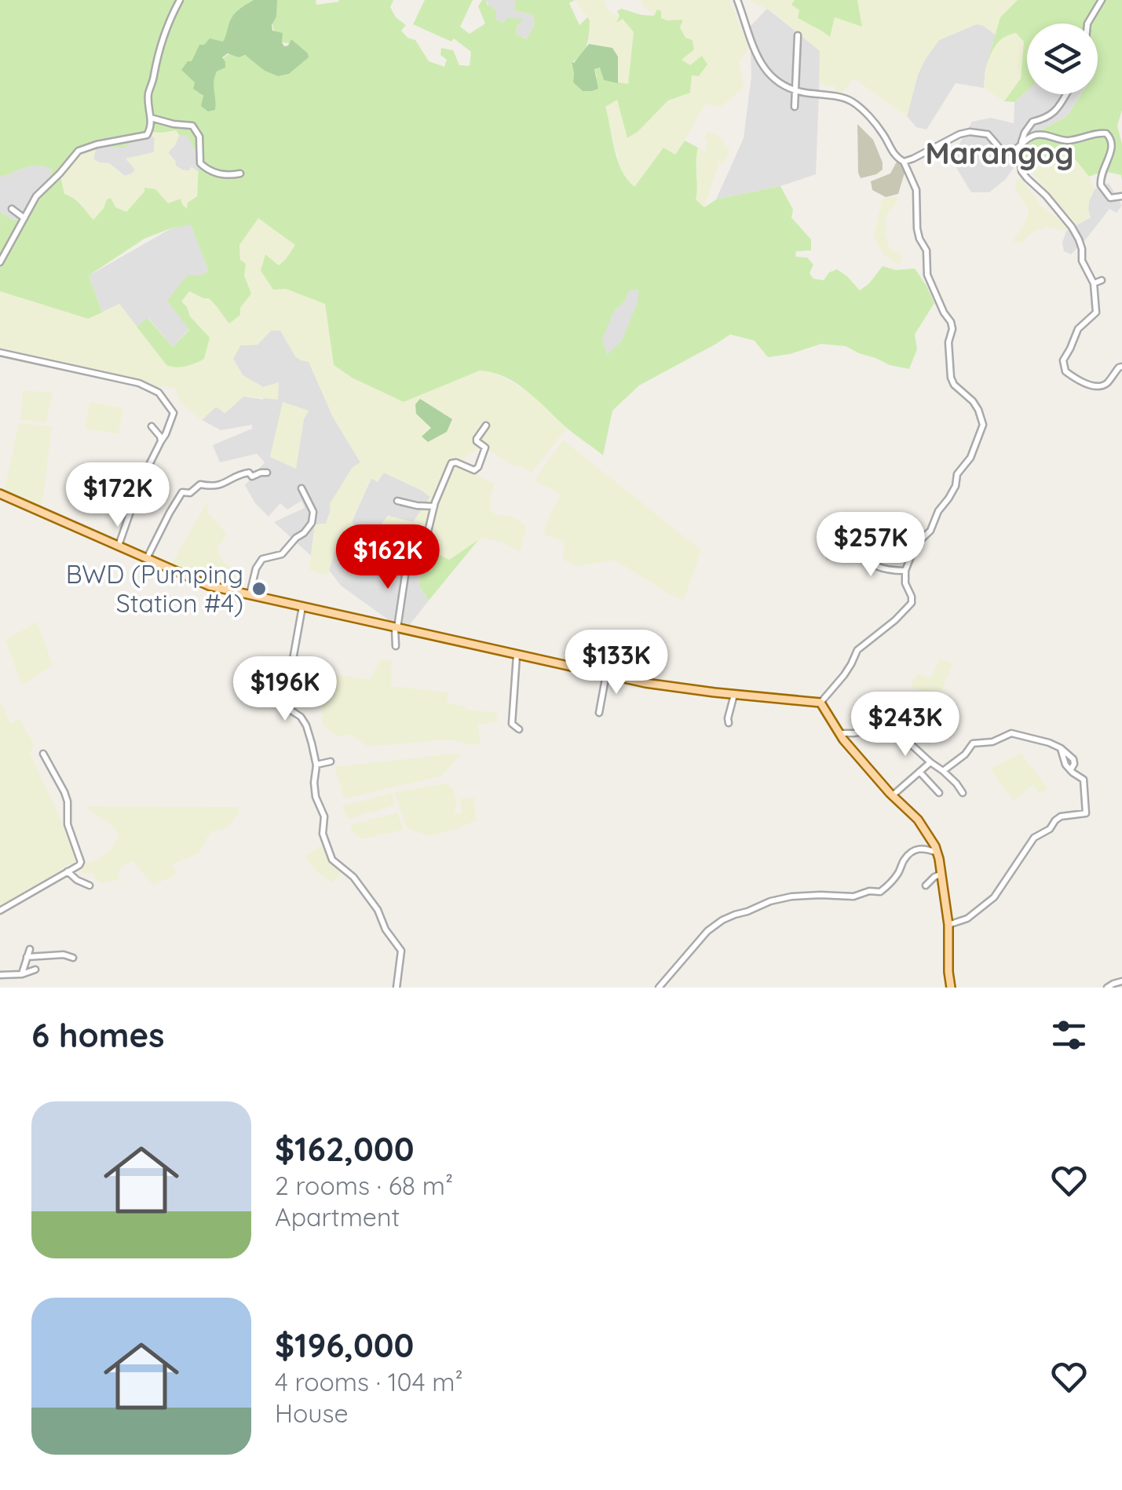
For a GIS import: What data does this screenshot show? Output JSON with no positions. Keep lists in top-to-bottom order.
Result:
{
  "districts": ["Marangog"],
  "places": ["BWD (Pumping Station #4)"],
  "page": {
    "price": [
      "$172K",
      "$257K",
      "$162K",
      "$133K",
      "$196K",
      "$243K"
    ],
    "heading": "6 homes",
    "list": [
      {
        "name": "$162,000",
        "note": "2 rooms · 68 m² · Apartment"
      },
      {
        "name": "$196,000",
        "note": "4 rooms · 104 m² · House"
      }
    ]
  }
}
